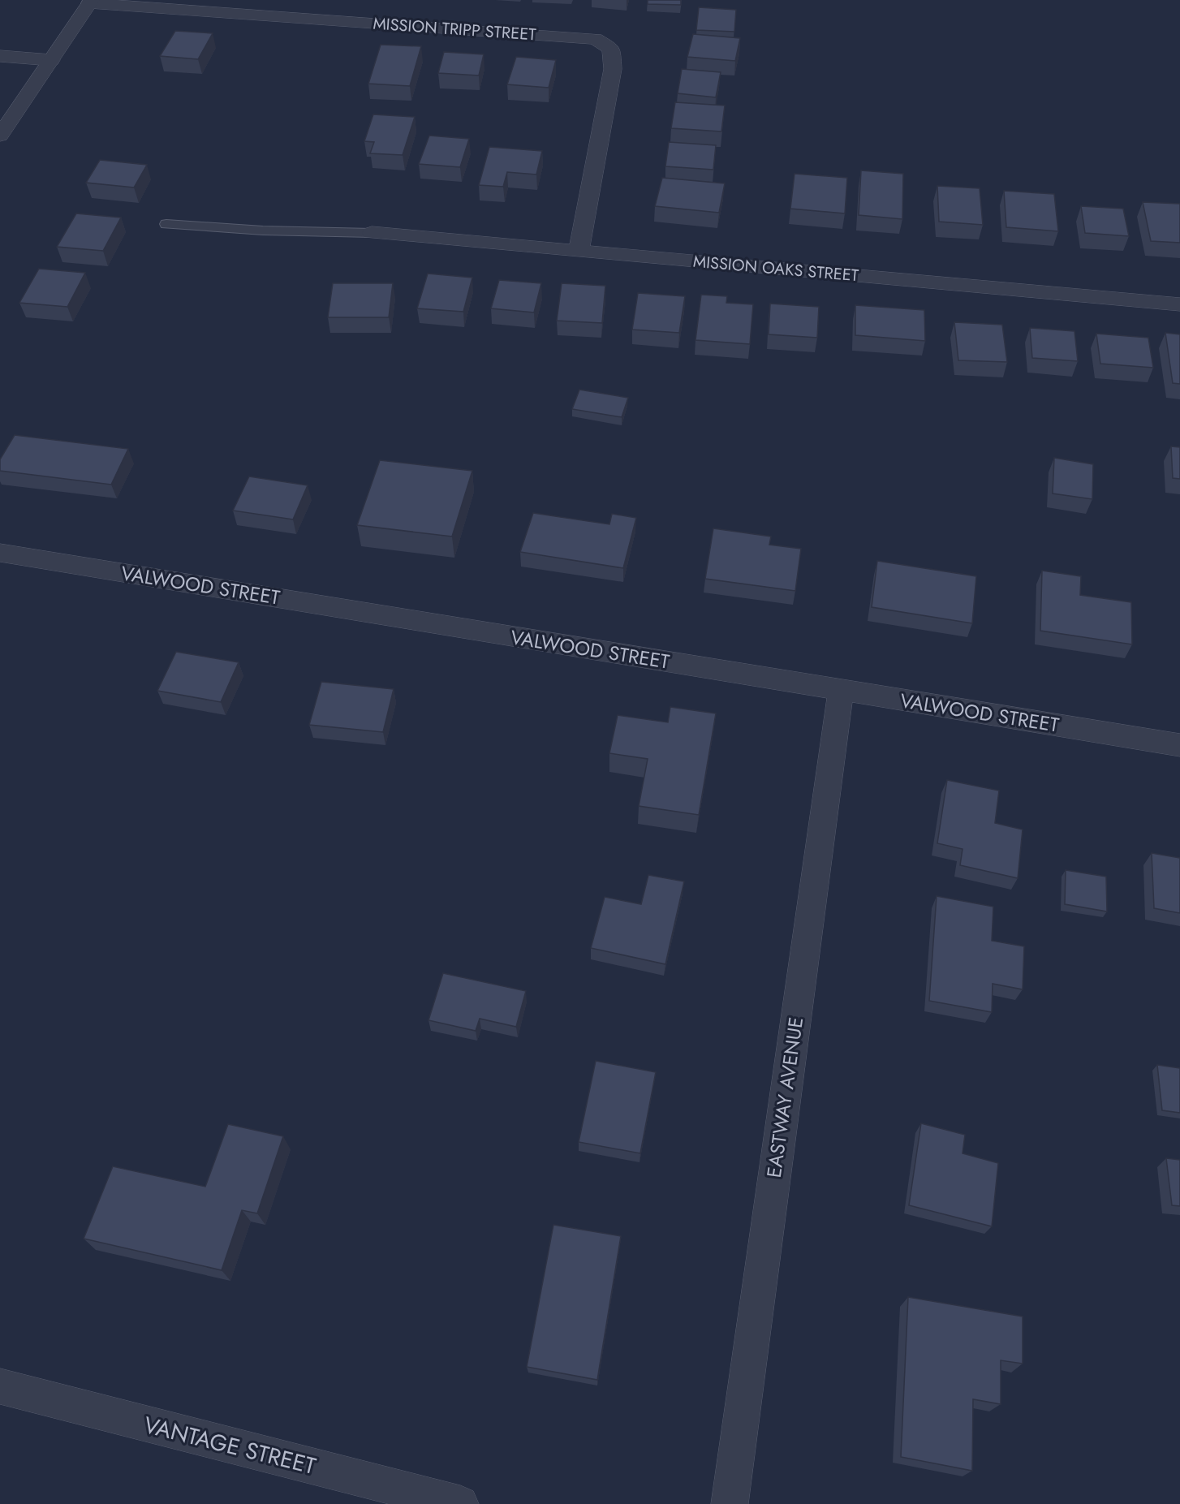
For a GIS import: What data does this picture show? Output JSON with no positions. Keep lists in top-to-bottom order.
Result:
{
  "streets": {
    "street": [
      "MISSION TRIPP STREET",
      "MISSION OAKS STREET",
      "VALWOOD STREET",
      "EASTWAY AVENUE",
      "VANTAGE STREET"
    ]
  },
  "crossings": [
    ["MISSION TRIPP STREET", "MISSION OAKS STREET"],
    ["VALWOOD STREET", "EASTWAY AVENUE"]
  ]
}
